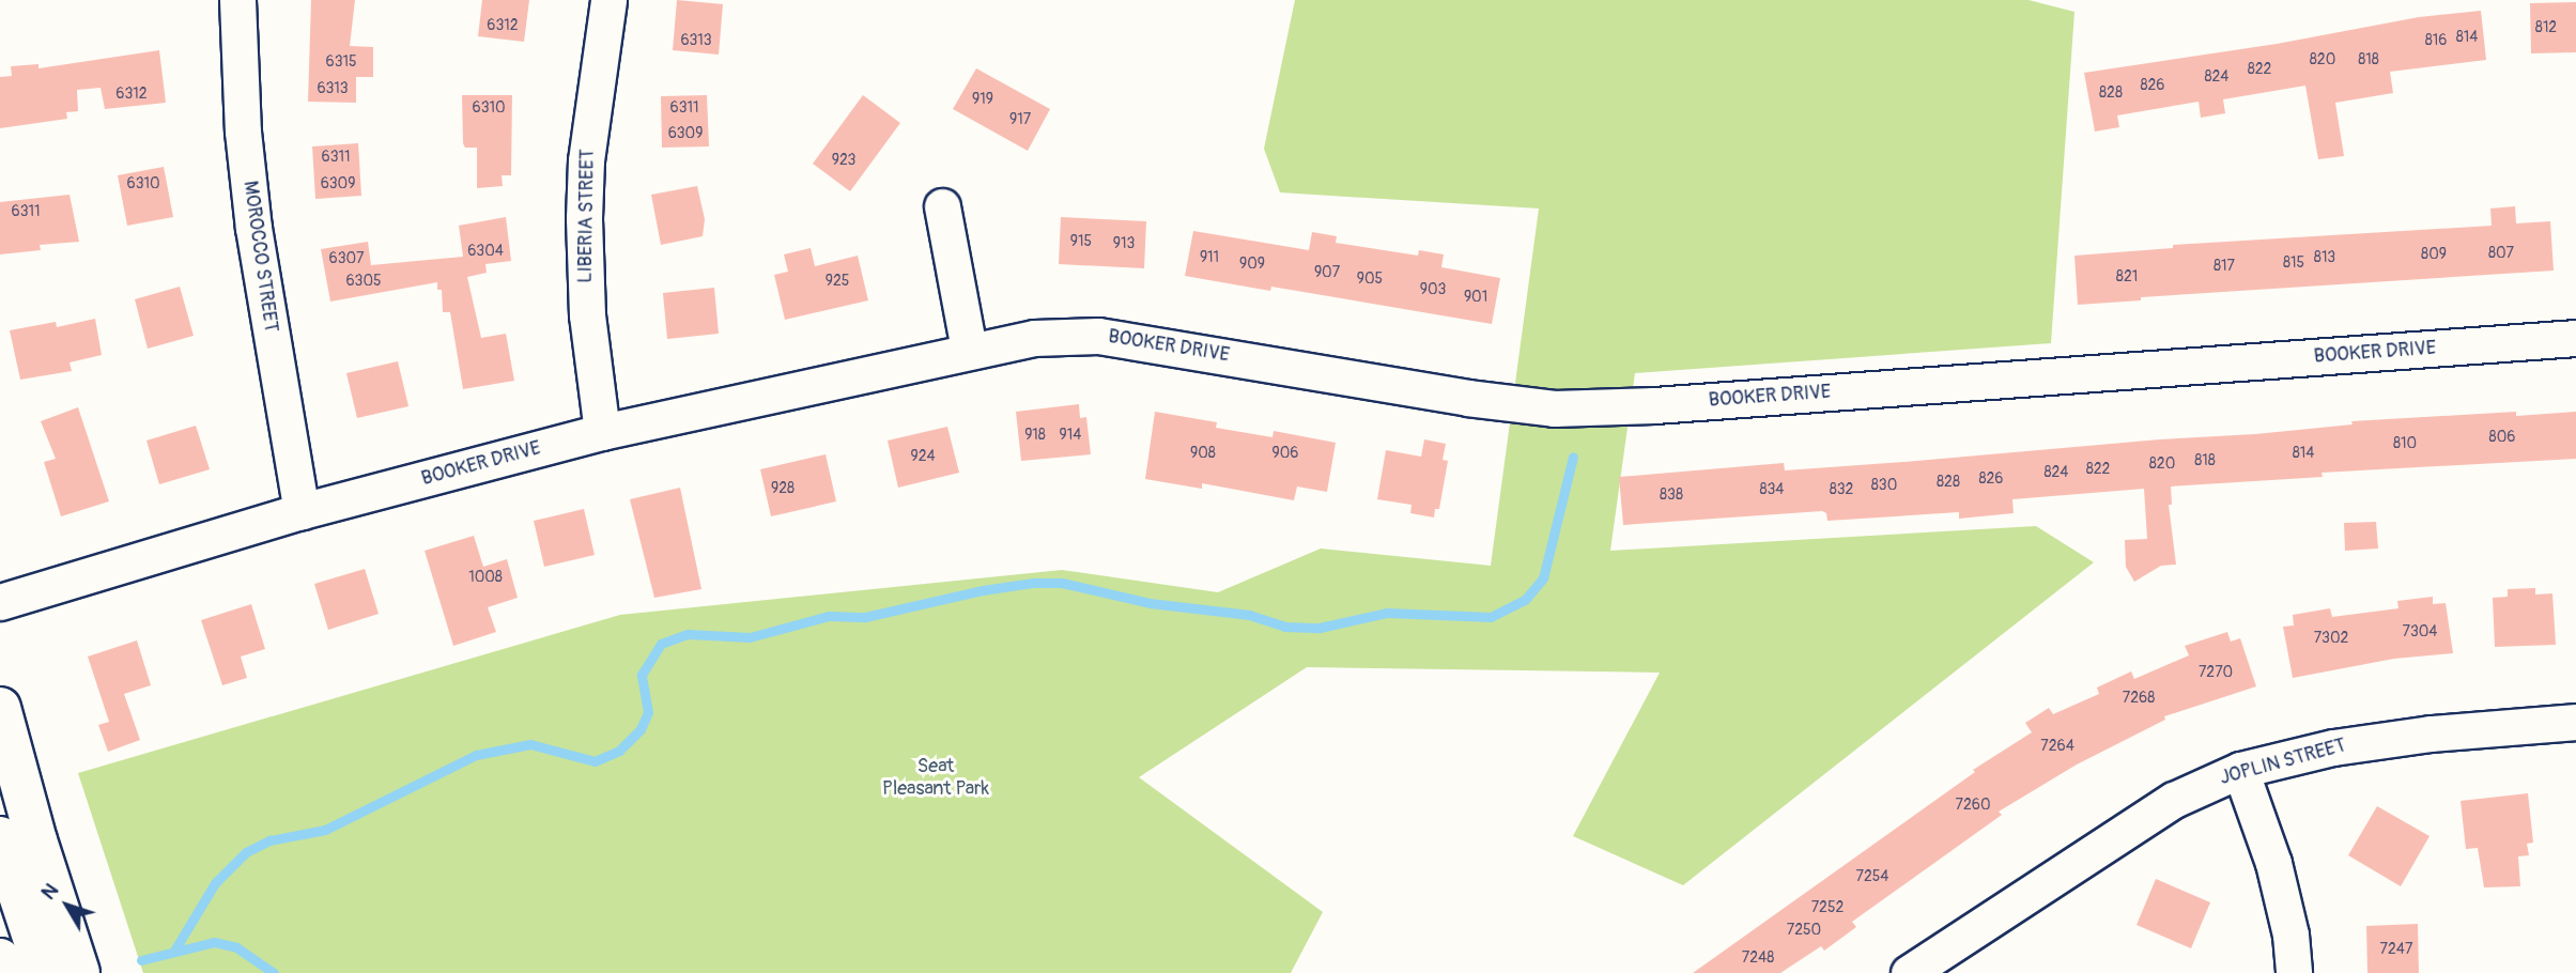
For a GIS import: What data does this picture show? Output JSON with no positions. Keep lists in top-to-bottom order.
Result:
{
  "streets": {
    "street": [
      "LIBERIA STREET",
      "MOROCCO STREET",
      "BOOKER DRIVE",
      "JOPLIN STREET"
    ]
  },
  "crossings": [
    ["LIBERIA STREET", "BOOKER DRIVE"],
    ["MOROCCO STREET", "BOOKER DRIVE"]
  ],
  "parks": ["Seat Pleasant Park"],
  "house_numbers": [
    "6312",
    "812",
    "814",
    "6313",
    "816",
    "820",
    "818",
    "6315",
    "822",
    "824",
    "826",
    "6313",
    "828",
    "6312",
    "919",
    "6310",
    "6311",
    "917",
    "6309",
    "6311",
    "923",
    "6310",
    "6309",
    "6311",
    "915",
    "913",
    "6304",
    "807",
    "809",
    "911",
    "813",
    "6307",
    "815",
    "909",
    "817",
    "907",
    "821",
    "905",
    "6305",
    "925",
    "903",
    "901",
    "918",
    "914",
    "806",
    "810",
    "908",
    "906",
    "814",
    "924",
    "818",
    "820",
    "822",
    "824",
    "826",
    "828",
    "830",
    "928",
    "834",
    "832",
    "838",
    "1008",
    "7304",
    "7302",
    "7270",
    "7268",
    "7264",
    "7260",
    "7254",
    "7252",
    "7250",
    "7247",
    "7248"
  ],
  "north": "top left"
}
